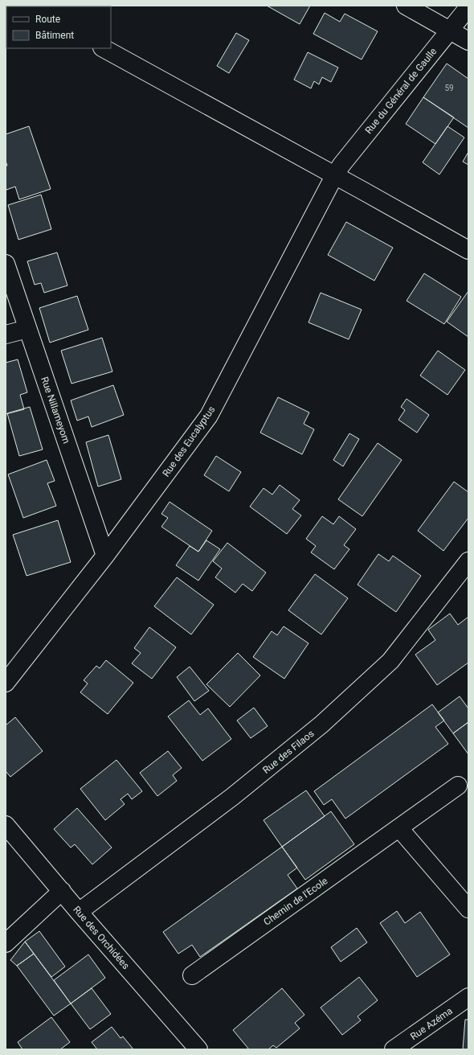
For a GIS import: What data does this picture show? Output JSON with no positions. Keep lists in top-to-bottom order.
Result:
{
  "streets": {
    "street": [
      "Rue du Général de Gaulle",
      "Rue Nillameyom",
      "Rue des Eucalyptus",
      "Rue des Filaos",
      "Chemin de l'Ecole",
      "Rue des Orchidées",
      "Rue Azéma"
    ]
  },
  "crossings": [
    ["Rue du Général de Gaulle", "Rue des Eucalyptus"],
    ["Rue Nillameyom", "Rue des Eucalyptus"],
    ["Rue des Filaos", "Rue des Orchidées"]
  ],
  "house_numbers": ["59"],
  "legend": ["Route", "Bâtiment"]
}
